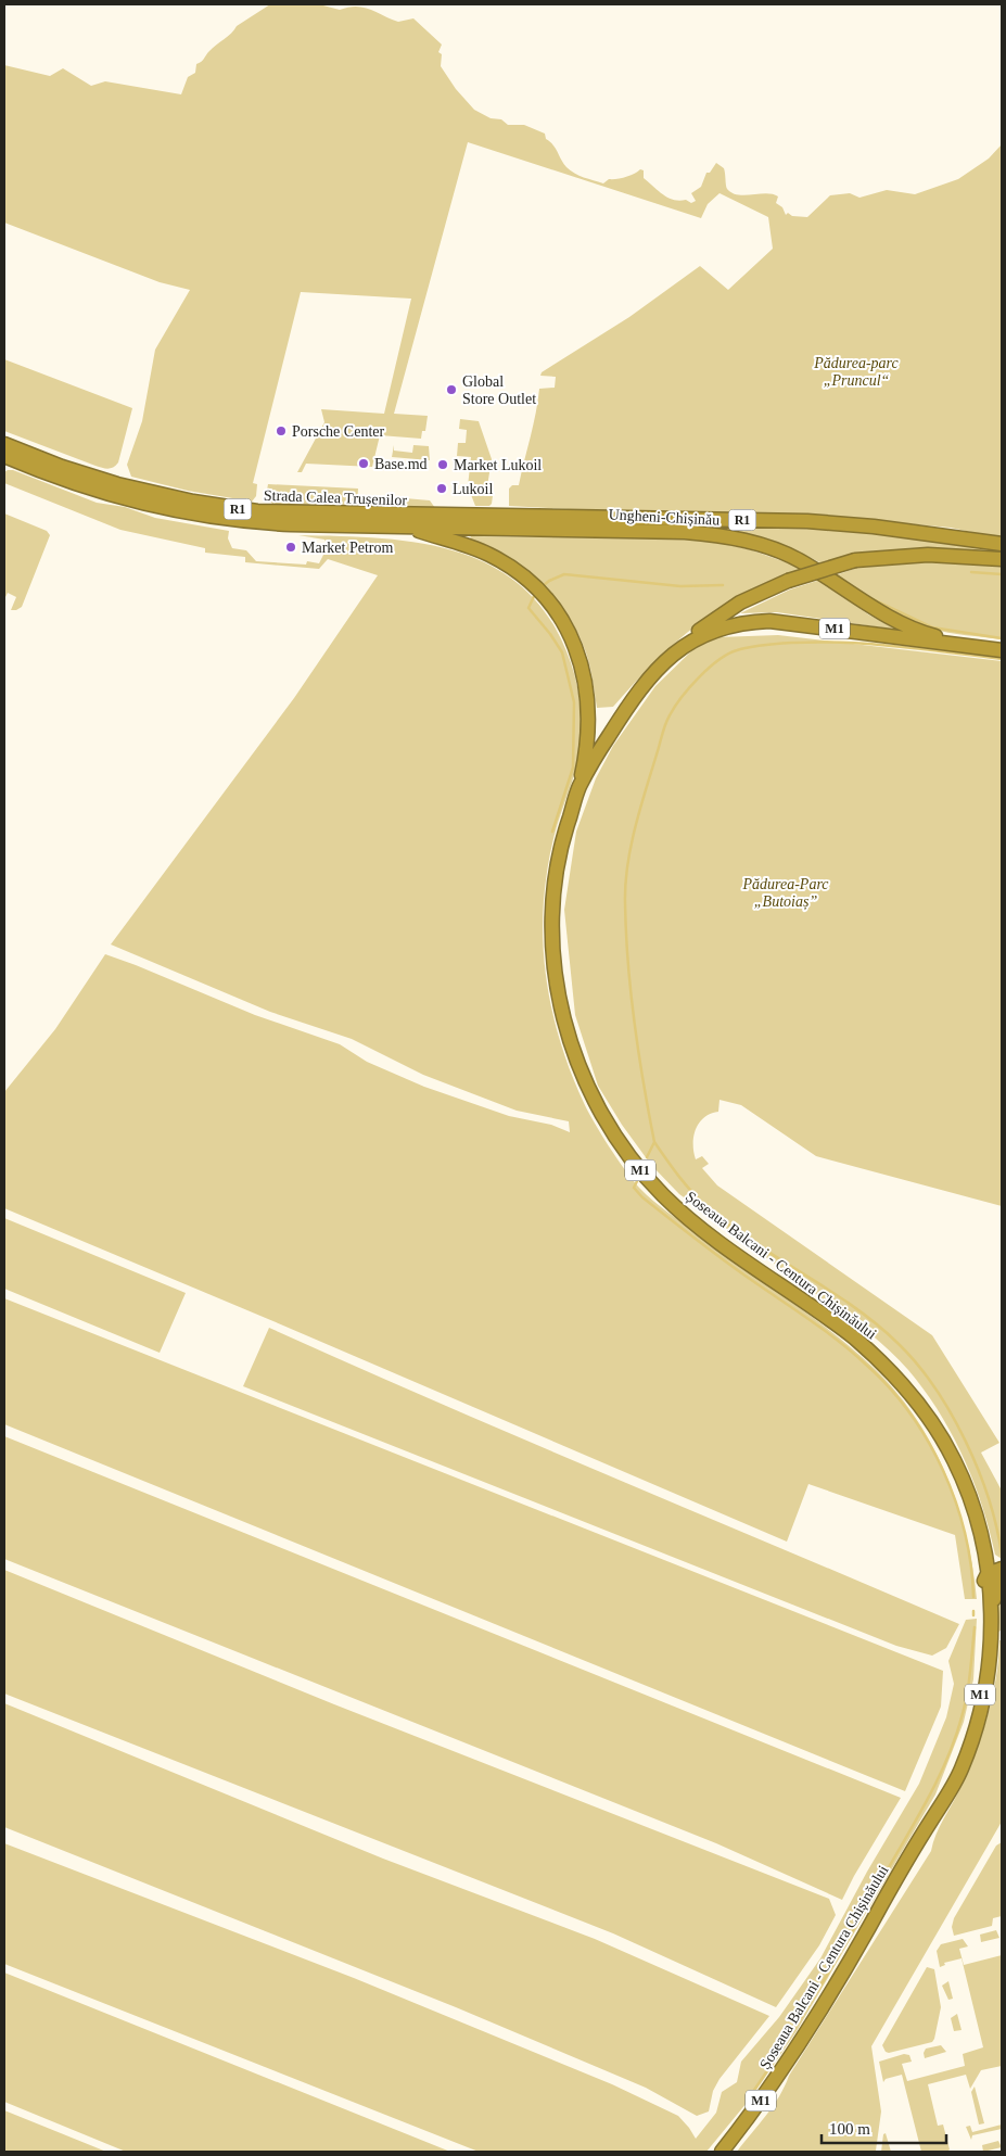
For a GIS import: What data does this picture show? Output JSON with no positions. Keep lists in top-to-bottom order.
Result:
{
  "streets": {
    "highway": [
      "Strada Calea Trușenilor",
      "R1",
      "Ungheni-Chișinău",
      "M1",
      "Șoseaua Balcani - Centura Chișinăului"
    ]
  },
  "crossings": [
    ["Strada Calea Trușenilor", "Ungheni-Chișinău"],
    ["Ungheni-Chișinău", "Șoseaua Balcani - Centura Chișinăului"],
    ["M1", "Șoseaua Balcani - Centura Chișinăului"]
  ],
  "parks": ["Pădurea-parc „Pruncul“", "Pădurea-Parc „Butoiaș”"],
  "places": [
    "Global Store Outlet",
    "Porsche Center",
    "Base.md",
    "Market Lukoil",
    "Lukoil",
    "Market Petrom"
  ],
  "scale_bar": "100 m"
}
